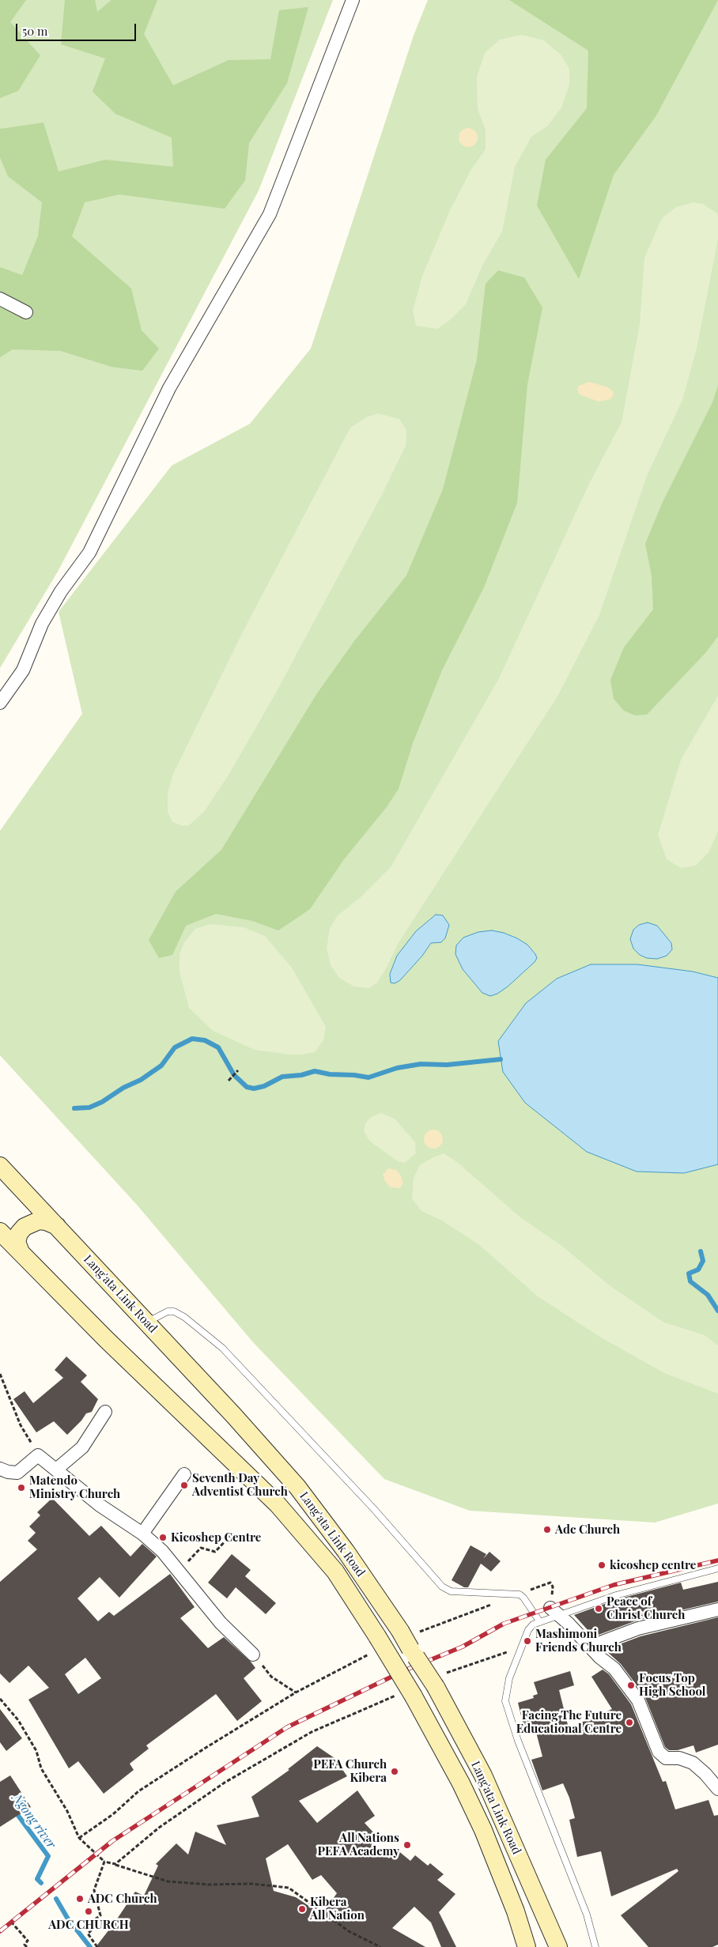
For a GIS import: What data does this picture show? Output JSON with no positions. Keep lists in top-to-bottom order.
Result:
{
  "streets": {
    "main road": ["Lang'ata Link Road"]
  },
  "water": ["Ngong river"],
  "places": [
    "Seventh Day Adventist Church",
    "Matendo Ministry Church",
    "Adc Church",
    "Kicoshep Centre",
    "kicoshep centre",
    "Peace of Christ Church",
    "Mashimoni Friends Church",
    "Focus Top High School",
    "Facing The Future Educational Centre",
    "PEFA Church Kibera",
    "All Nations PEFA Academy",
    "ADC Church",
    "Kibera All Nation",
    "ADC CHURCH"
  ],
  "scale_bar": "50 m"
}
